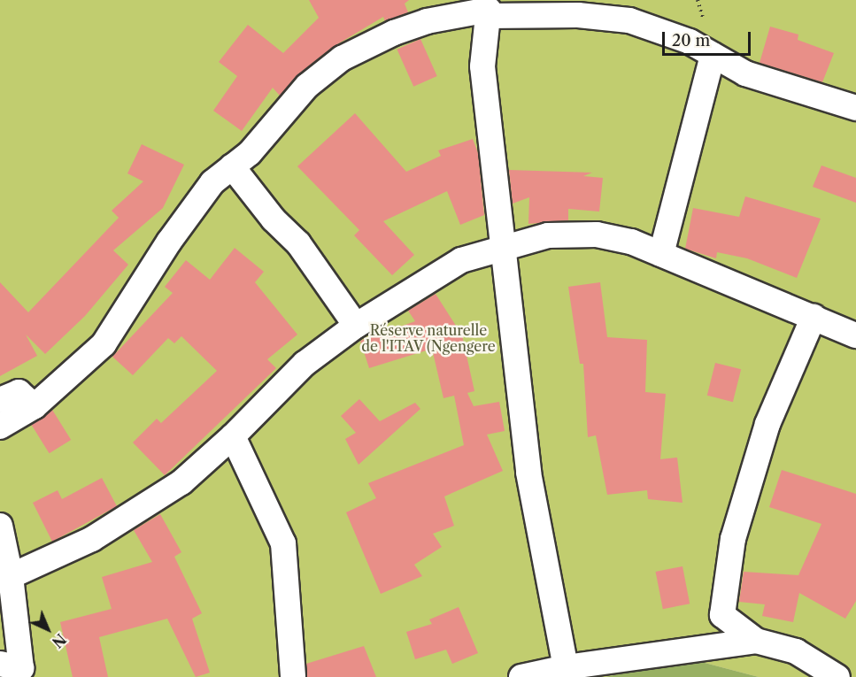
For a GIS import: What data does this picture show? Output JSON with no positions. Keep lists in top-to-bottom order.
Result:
{
  "parks": ["Réserve naturelle de l'ITAV (Ngengere"],
  "scale_bar": "20 m",
  "north": "bottom right"
}
